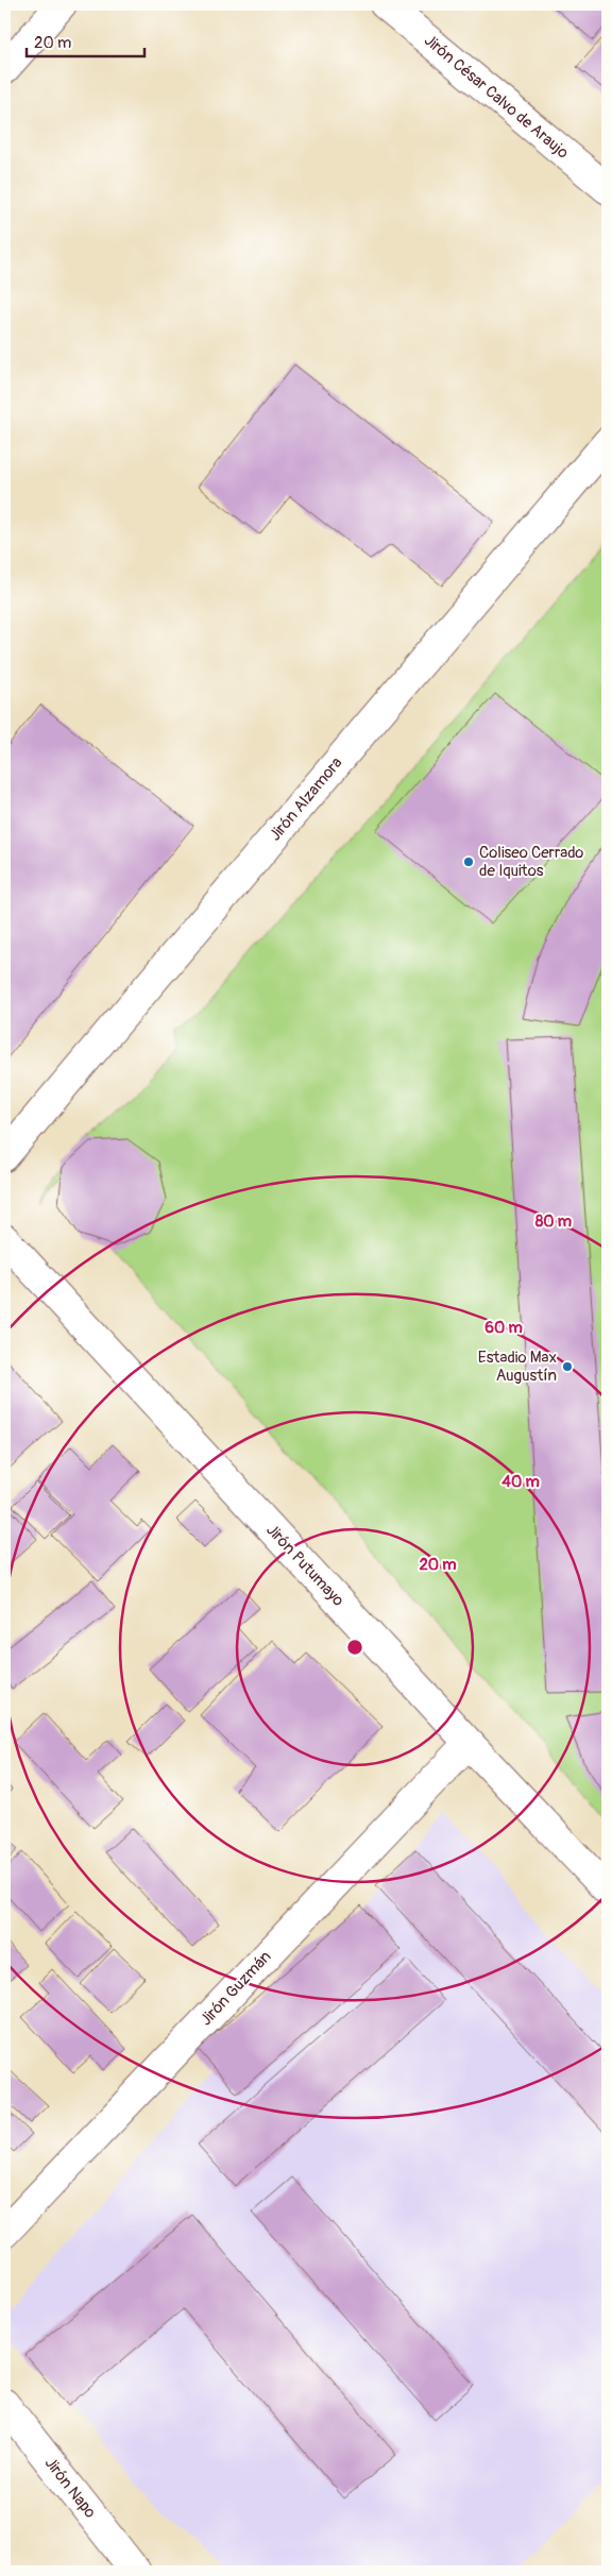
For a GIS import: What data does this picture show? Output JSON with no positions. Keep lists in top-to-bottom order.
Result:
{
  "streets": {
    "street": [
      "Jirón César Calvo de Araujo",
      "Jirón Alzamora",
      "Jirón Putumayo",
      "Jirón Guzmán",
      "Jirón Napo"
    ]
  },
  "crossings": [
    ["Jirón Putumayo", "Jirón Guzmán"]
  ],
  "places": ["Coliseo Cerrado de Iquitos", "Estadio Max Augustín"],
  "scale_bar": "20 m",
  "rings": [
    "80 m",
    "60 m",
    "40 m",
    "20 m"
  ]
}
